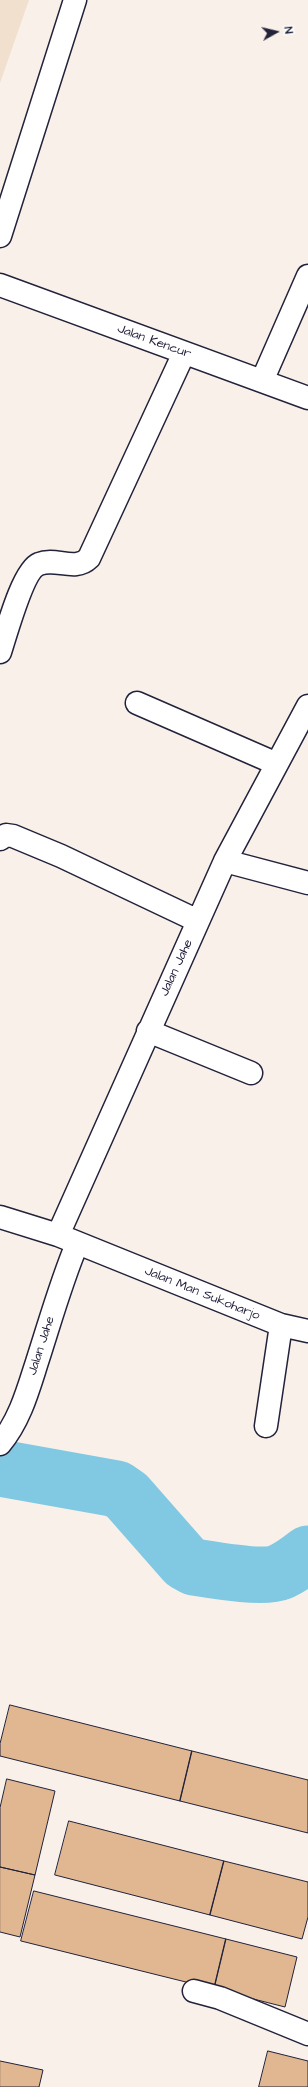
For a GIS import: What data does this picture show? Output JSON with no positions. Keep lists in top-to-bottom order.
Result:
{
  "streets": {
    "street": ["Jalan Kencur", "Jalan Jahe", "Jalan Man Sukoharjo"]
  },
  "crossings": [
    ["Jalan Jahe", "Jalan Man Sukoharjo"]
  ],
  "north": "right"
}
